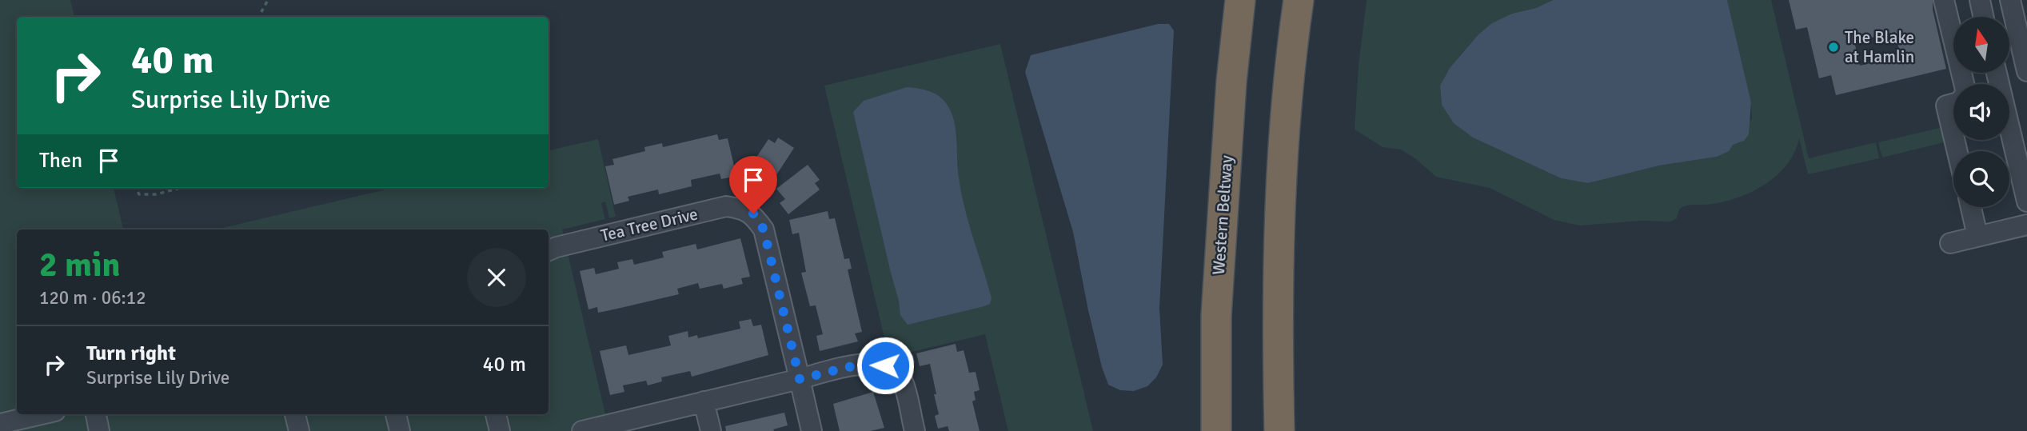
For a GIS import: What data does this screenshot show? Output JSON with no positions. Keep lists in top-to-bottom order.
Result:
{
  "streets": {
    "highway": ["Western Beltway"],
    "street": ["Tea Tree Drive"]
  },
  "places": ["The Blake at Hamlin"],
  "north": "top",
  "page": {
    "turn": ["40 m", "Surprise Lily Drive"],
    "then": "Then",
    "heading": ["2 min", "120 m · 06:12"],
    "list": [
      {
        "name": "Turn right",
        "note": "Surprise Lily Drive",
        "value": "40 m"
      }
    ]
  }
}
